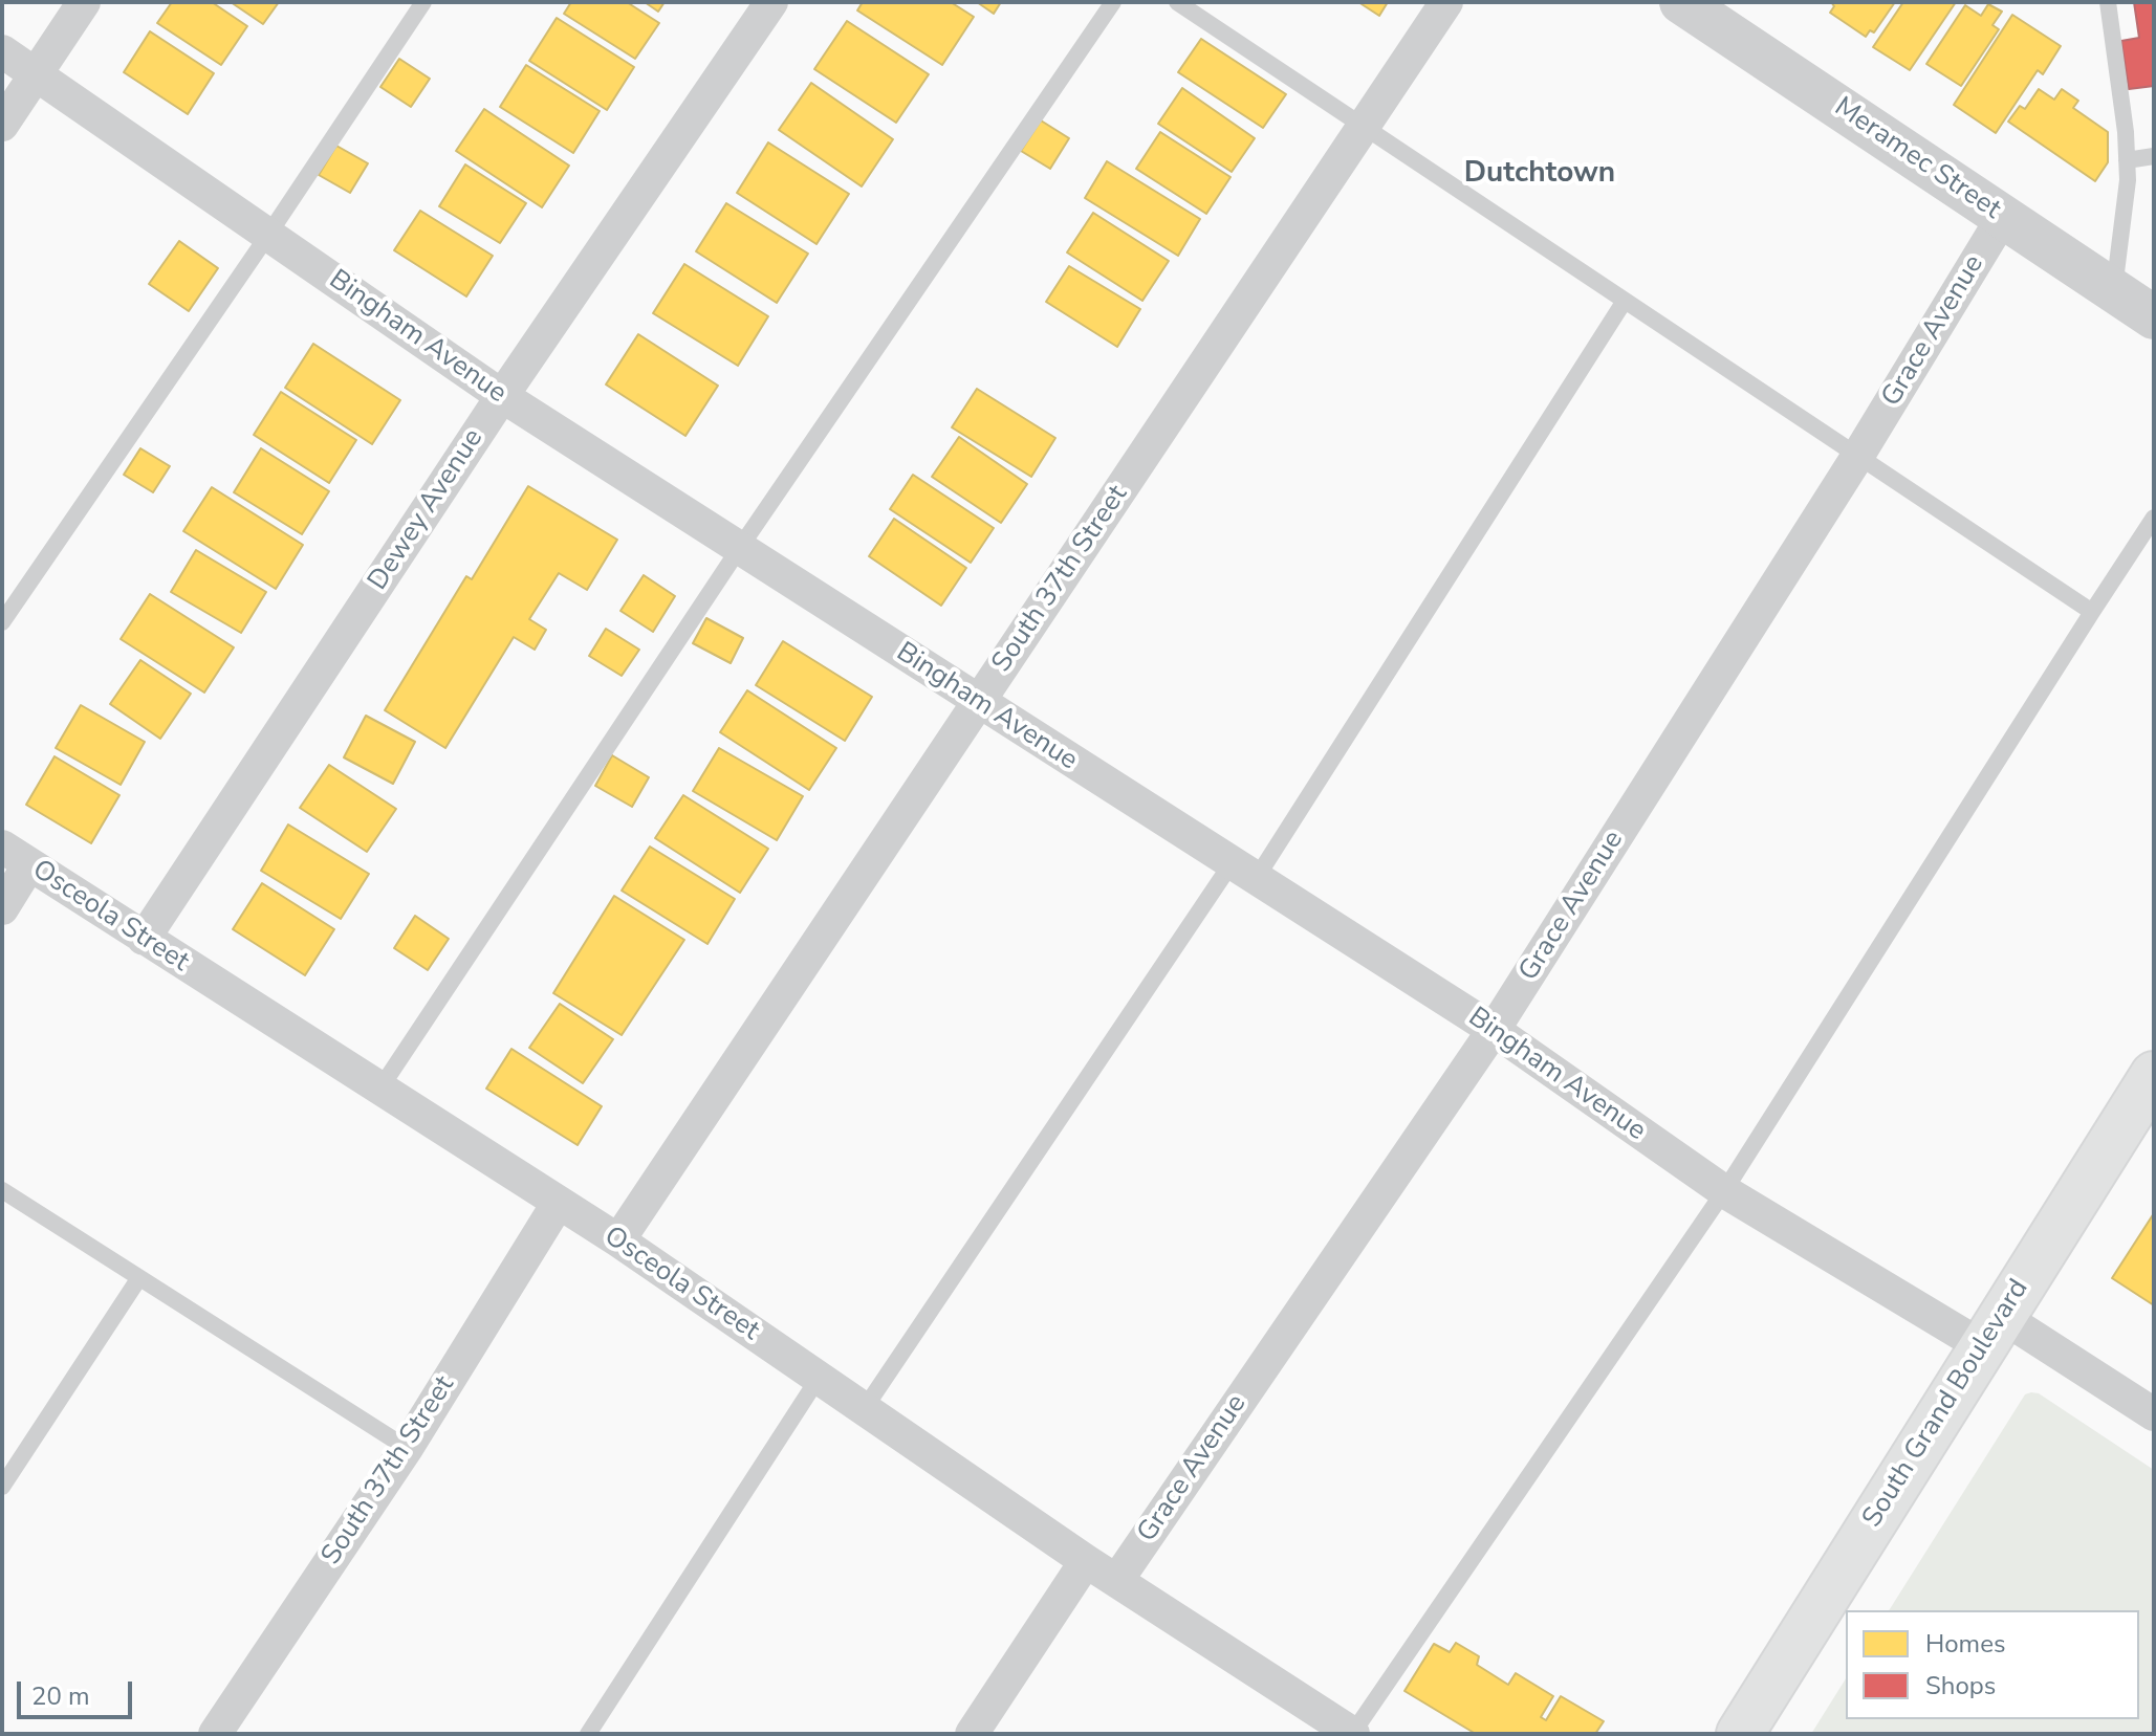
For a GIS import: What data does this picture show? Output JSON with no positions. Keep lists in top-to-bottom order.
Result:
{
  "streets": {
    "main road": ["South Grand Boulevard"],
    "street": [
      "Meramec Street",
      "Grace Avenue",
      "Bingham Avenue",
      "Dewey Avenue",
      "South 37th Street",
      "Osceola Street"
    ]
  },
  "crossings": [
    ["Meramec Street", "Grace Avenue"],
    ["Grace Avenue", "Bingham Avenue"],
    ["Grace Avenue", "Osceola Street"],
    ["Bingham Avenue", "Dewey Avenue"],
    ["Bingham Avenue", "South 37th Street"],
    ["Bingham Avenue", "South Grand Boulevard"],
    ["Dewey Avenue", "Osceola Street"],
    ["South 37th Street", "Osceola Street"]
  ],
  "districts": ["Dutchtown"],
  "legend": ["Homes", "Shops"],
  "scale_bar": "20 m"
}
